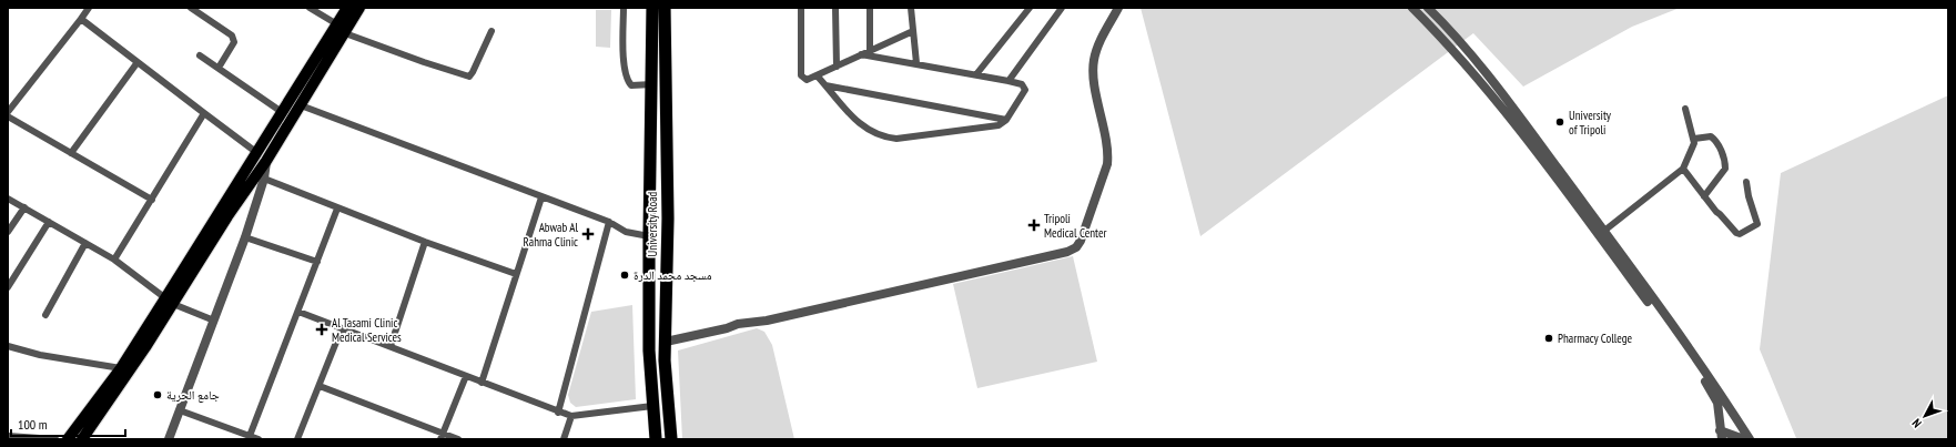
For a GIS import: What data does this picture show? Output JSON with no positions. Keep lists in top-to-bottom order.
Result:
{
  "streets": {
    "highway": ["University Road"]
  },
  "places": {
    "other": [
      "University of Tripoli",
      "مسجد محمد الدرة",
      "Pharmacy College",
      "جامع الحرية"
    ],
    "health": ["Tripoli Medical Center", "Abwab Al Rahma Clinic", "Al Tasami Clinic Medical Services"]
  },
  "scale_bar": "100 m",
  "north": "bottom left"
}
